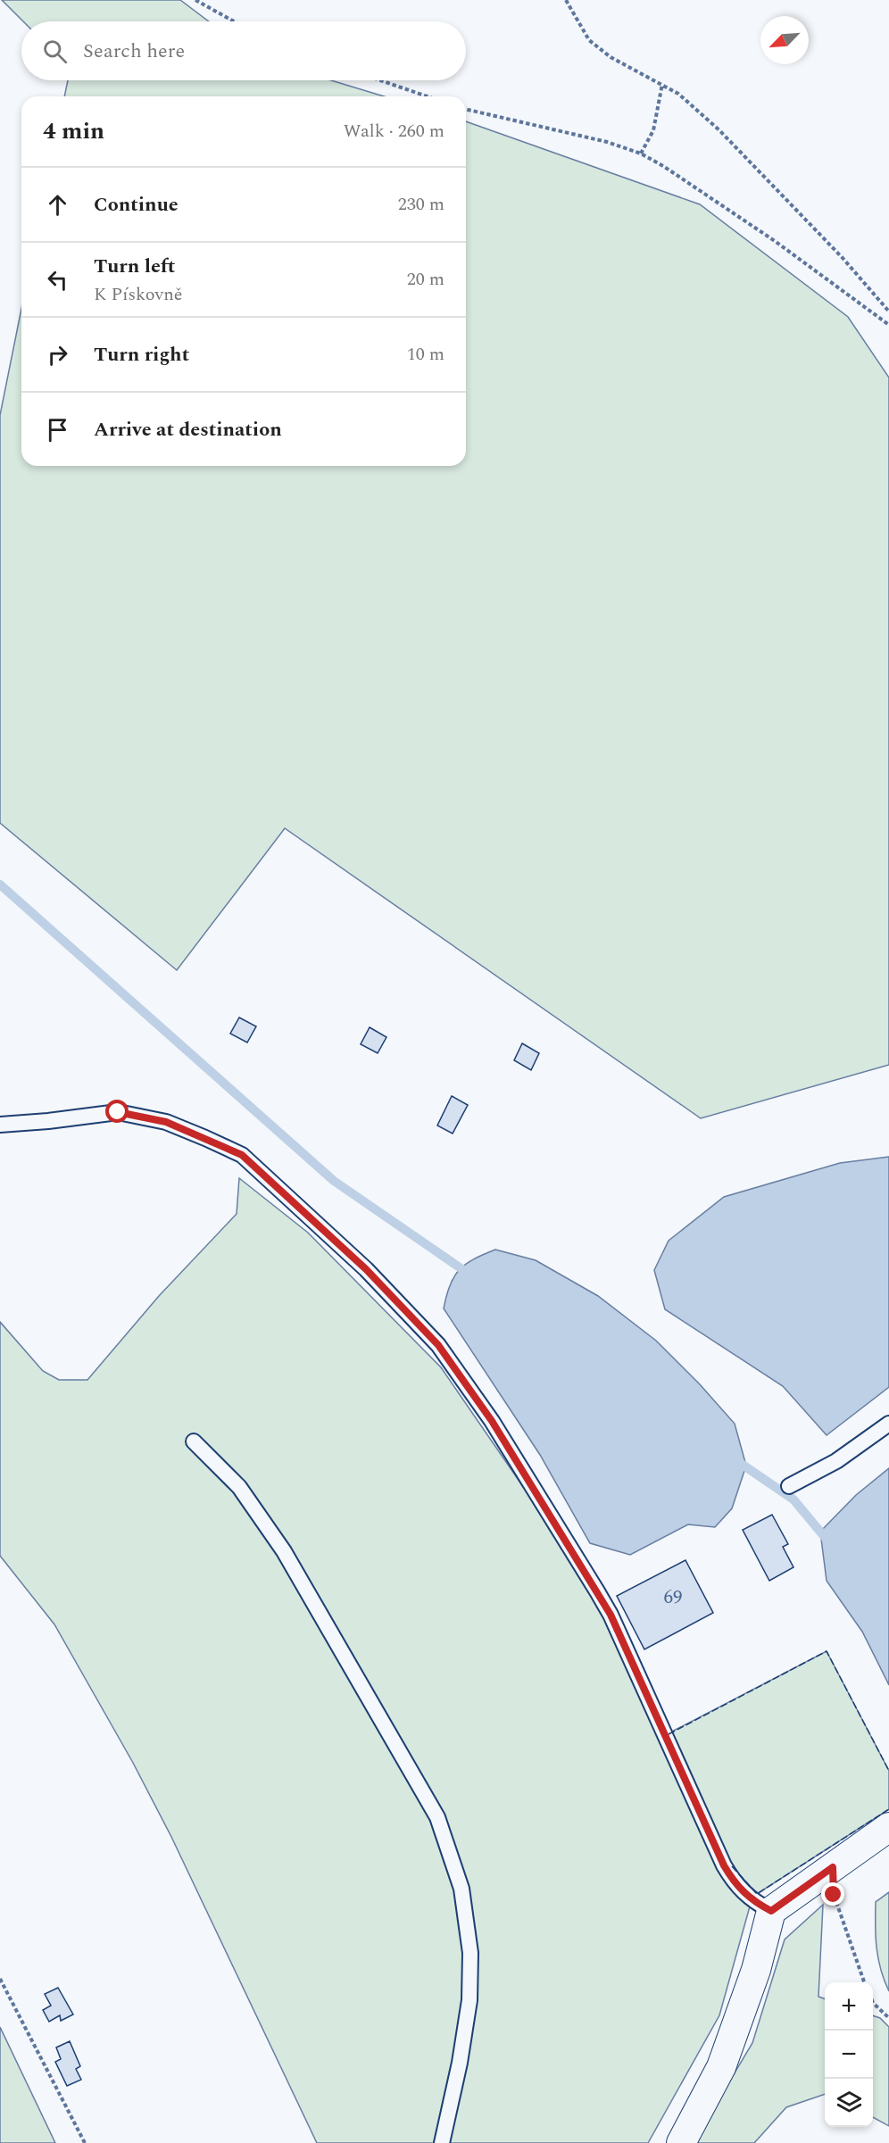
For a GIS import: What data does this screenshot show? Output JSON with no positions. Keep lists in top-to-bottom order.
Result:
{
  "house_numbers": ["69"],
  "north": "bottom left",
  "page": {
    "search": "Search here",
    "heading": ["4 min", "Walk · 260 m"],
    "list": [
      ["Continue", "230 m"],
      ["Turn left", "K Pískovně", "20 m"],
      ["Turn right", "10 m"],
      "Arrive at destination"
    ],
    "map_buttons": ["+", "−"]
  }
}
